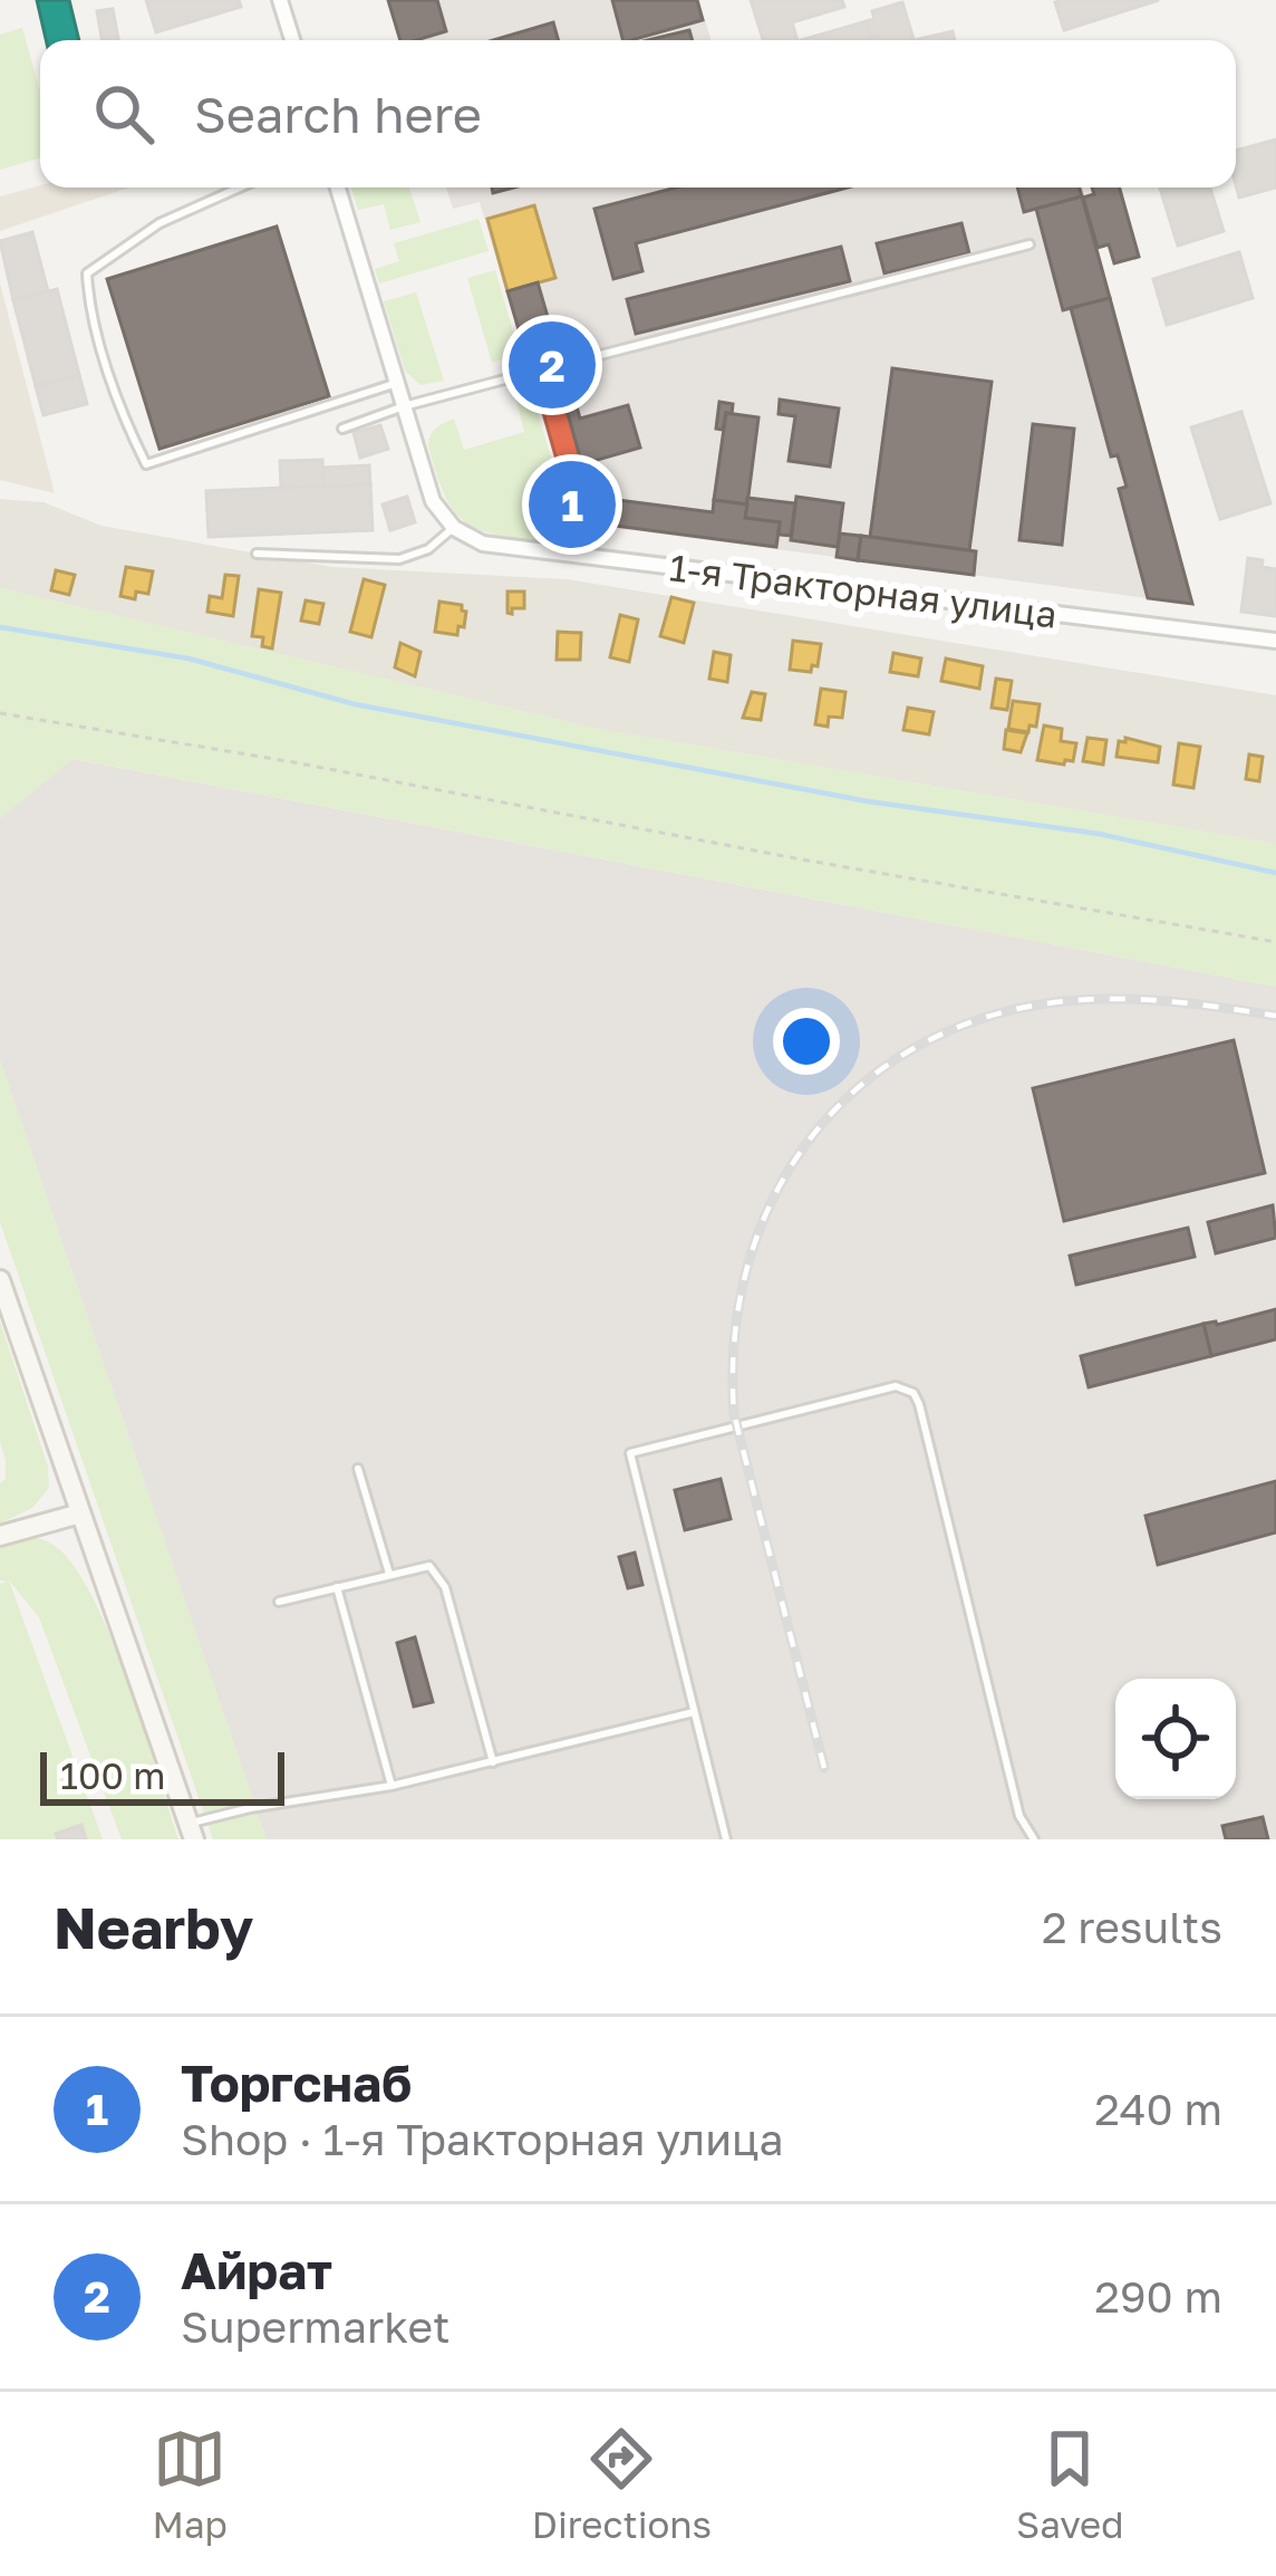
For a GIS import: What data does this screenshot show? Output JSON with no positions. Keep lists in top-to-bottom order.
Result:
{
  "streets": {
    "street": ["1-я Тракторная улица"]
  },
  "scale_bar": "100 m",
  "page": {
    "search": "Search here",
    "pins": ["2", "1"],
    "scale": "100 m",
    "heading": ["Nearby", "2 results"],
    "list": [
      {
        "mark": "1",
        "name": "Торгснаб",
        "note": "Shop · 1-я Тракторная улица",
        "value": "240 m"
      },
      {
        "mark": "2",
        "name": "Айрат",
        "note": "Supermarket",
        "value": "290 m"
      }
    ],
    "nav": ["Map", "Directions", "Saved"]
  }
}
